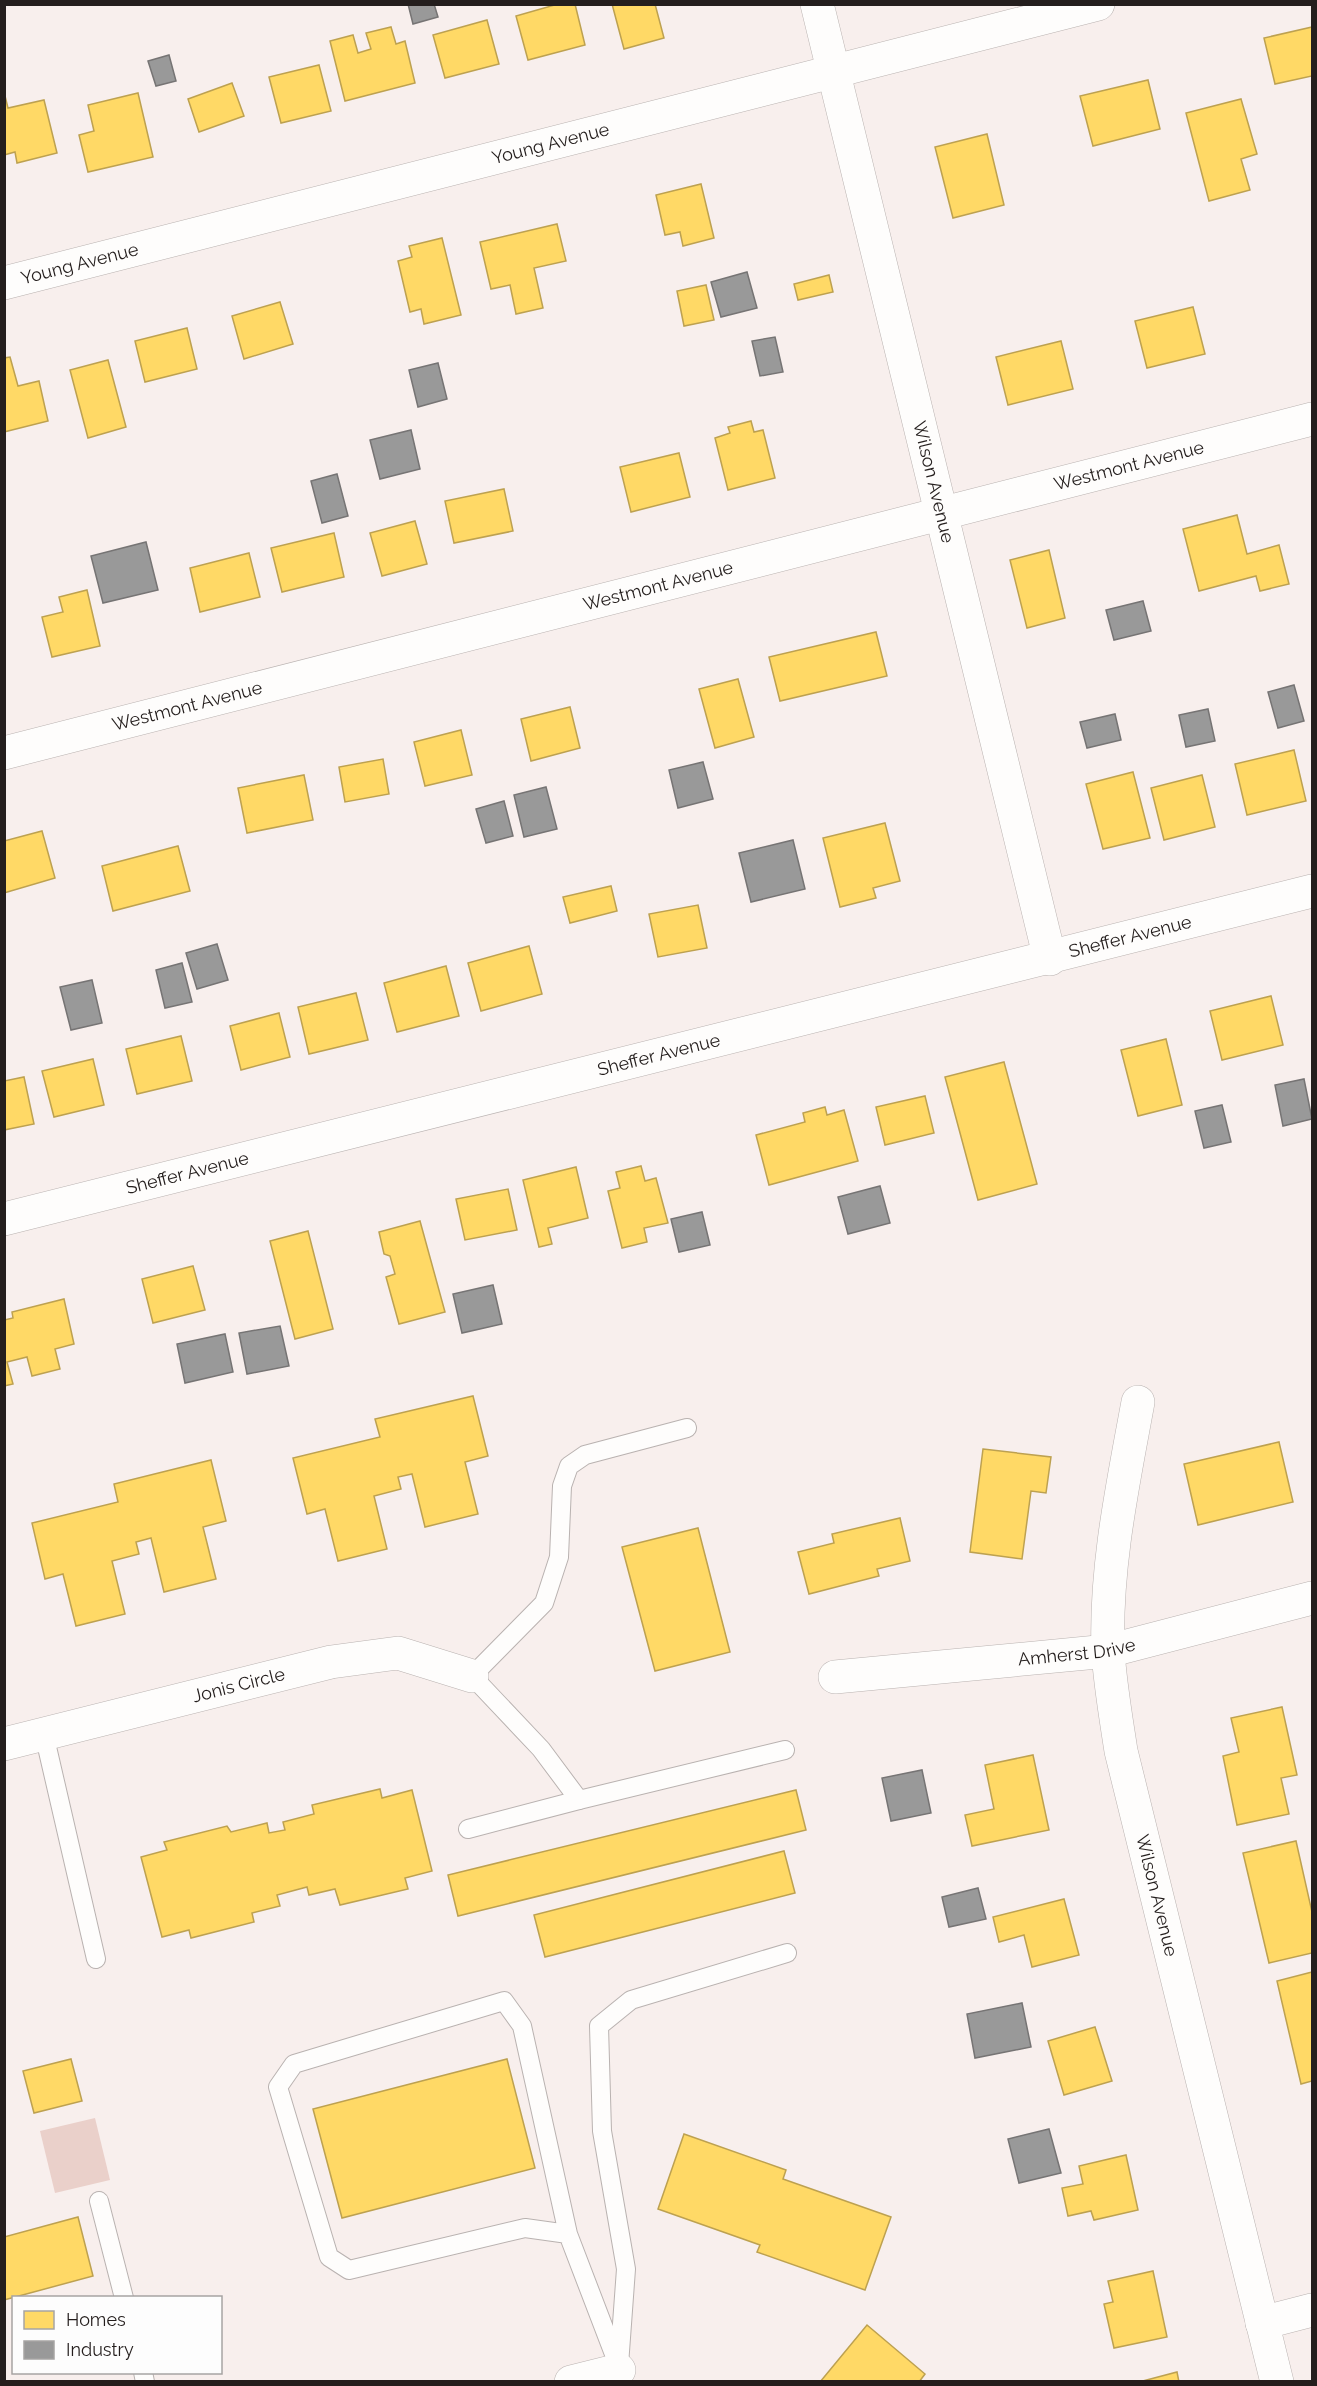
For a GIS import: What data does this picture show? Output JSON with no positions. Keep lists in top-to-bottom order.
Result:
{
  "streets": {
    "street": [
      "Young Avenue",
      "Westmont Avenue",
      "Wilson Avenue",
      "Sheffer Avenue",
      "Amherst Drive",
      "Jonis Circle"
    ]
  },
  "crossings": [
    ["Young Avenue", "Wilson Avenue"],
    ["Westmont Avenue", "Wilson Avenue"],
    ["Wilson Avenue", "Sheffer Avenue"],
    ["Wilson Avenue", "Amherst Drive"]
  ],
  "legend": ["Homes", "Industry"]
}
